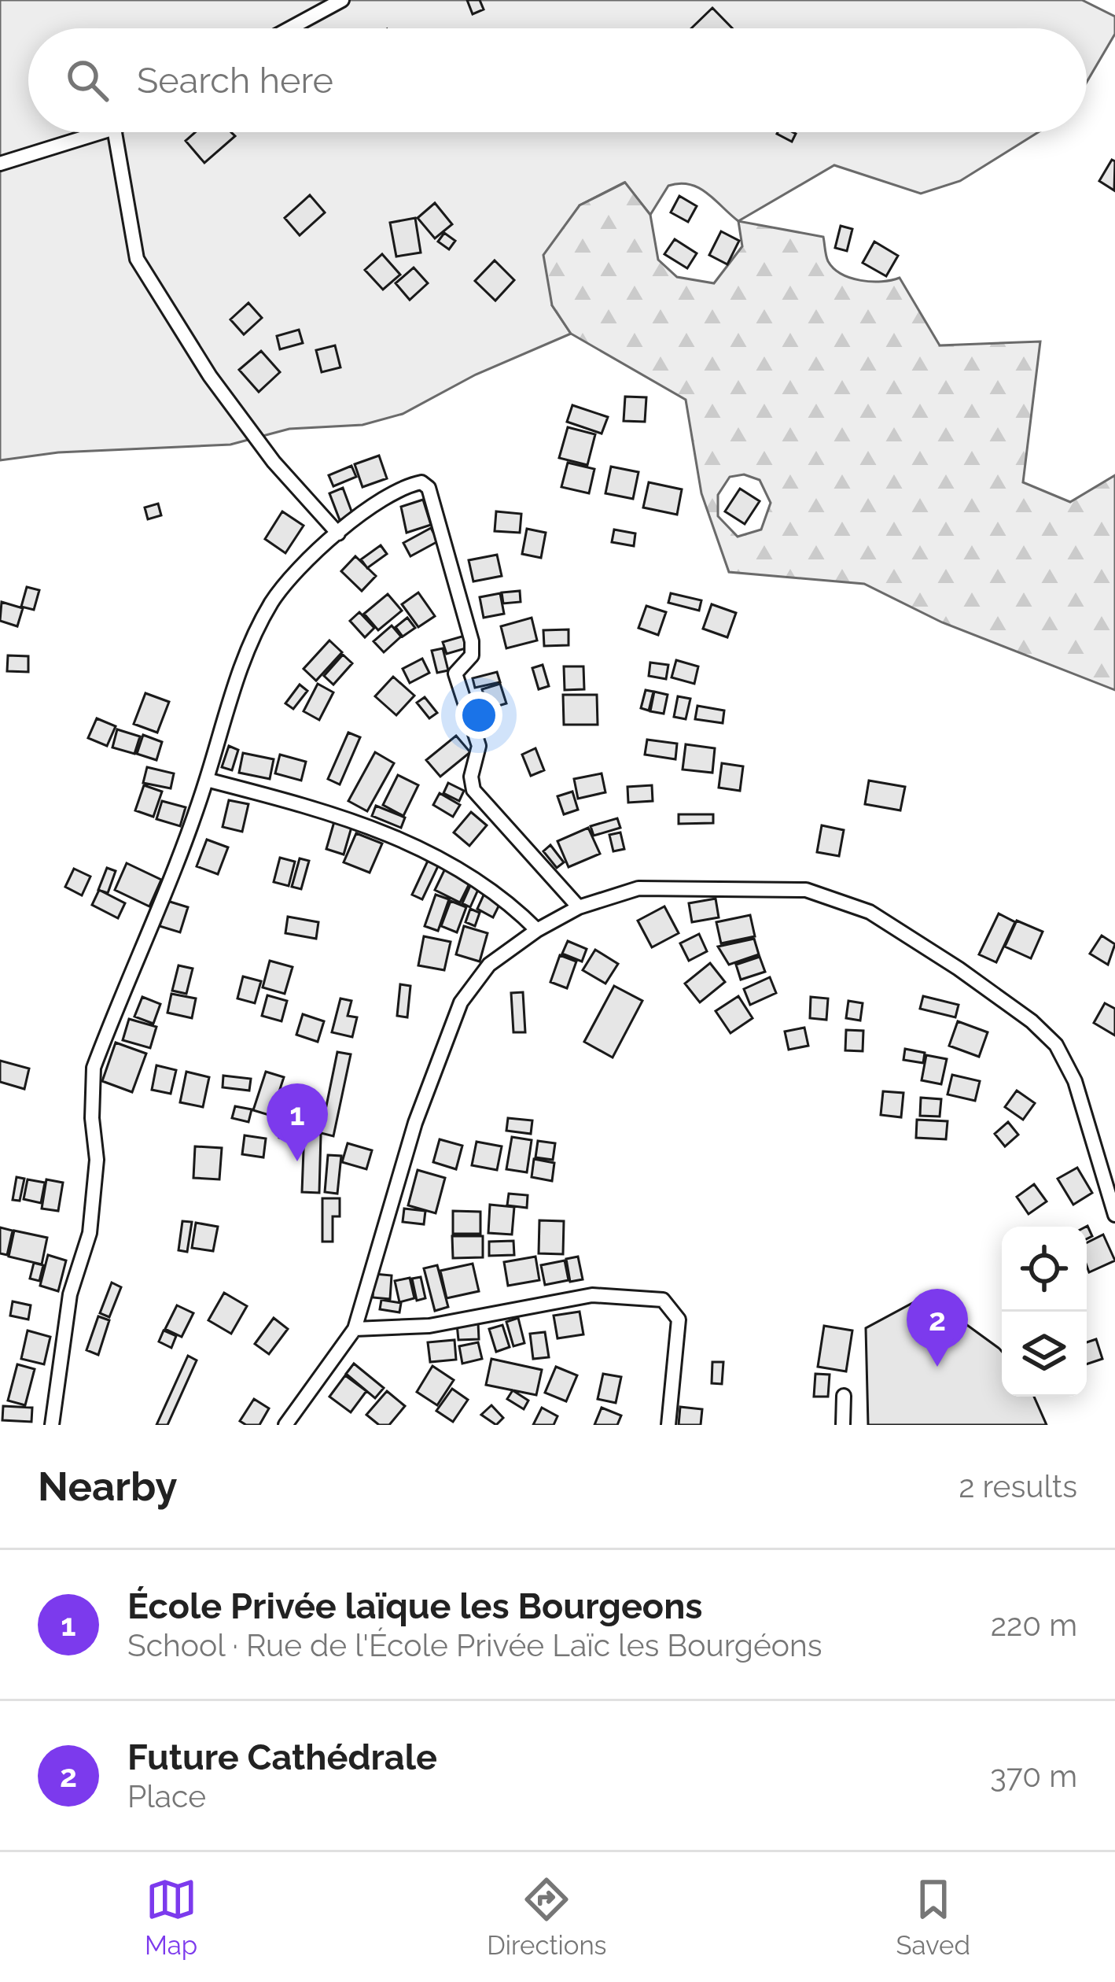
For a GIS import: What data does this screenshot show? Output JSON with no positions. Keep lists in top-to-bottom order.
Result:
{
  "page": {
    "search": "Search here",
    "pins": ["1", "2"],
    "heading": ["Nearby", "2 results"],
    "list": [
      {
        "mark": "1",
        "name": "École Privée laïque les Bourgeons",
        "note": "School · Rue de l'École Privée Laïc les Bourgéons",
        "value": "220 m"
      },
      {
        "mark": "2",
        "name": "Future Cathédrale",
        "note": "Place",
        "value": "370 m"
      }
    ],
    "nav": ["Map", "Directions", "Saved"]
  }
}
